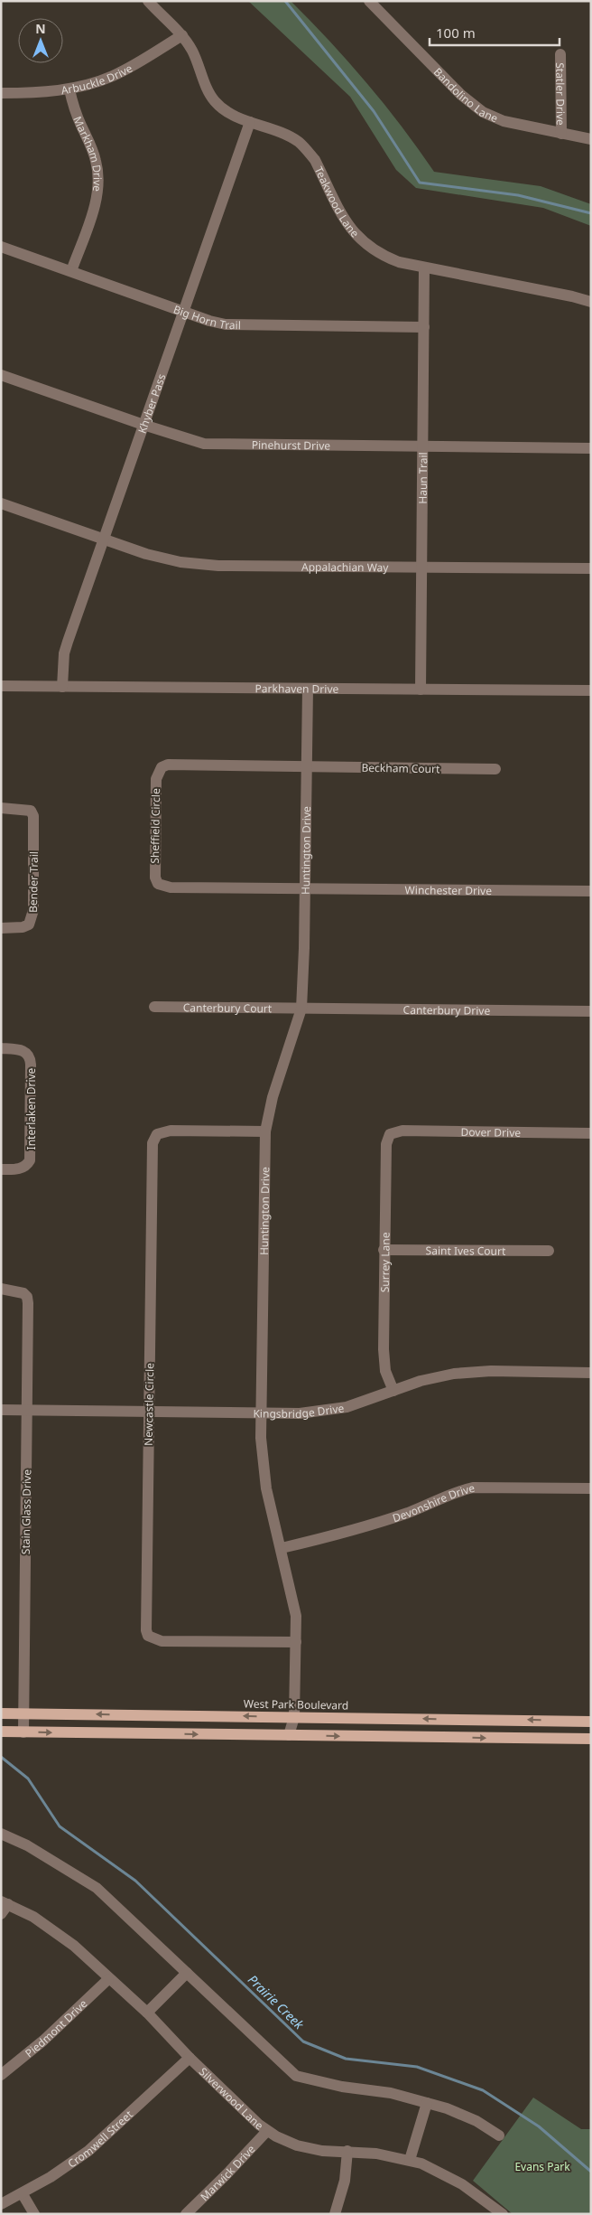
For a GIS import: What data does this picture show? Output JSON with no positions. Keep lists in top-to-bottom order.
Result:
{
  "streets": {
    "main road": ["West Park Boulevard"],
    "street": [
      "Arbuckle Drive",
      "Bandolino Lane",
      "Statler Drive",
      "Markham Drive",
      "Teakwood Lane",
      "Big Horn Trail",
      "Khyber Pass",
      "Pinehurst Drive",
      "Haun Trail",
      "Appalachian Way",
      "Parkhaven Drive",
      "Beckham Court",
      "Sheffield Circle",
      "Huntington Drive",
      "Bender Trail",
      "Winchester Drive",
      "Canterbury Court",
      "Canterbury Drive",
      "Interlaken Drive",
      "Dover Drive",
      "Saint Ives Court",
      "Surrey Lane",
      "Newcastle Circle",
      "Kingsbridge Drive",
      "Devonshire Drive",
      "Stain Glass Drive",
      "Piedmont Drive",
      "Silverwood Lane",
      "Cromwell Street",
      "Marwick Drive"
    ]
  },
  "crossings": [
    ["Arbuckle Drive", "Markham Drive"],
    ["Arbuckle Drive", "Teakwood Lane"],
    ["Bandolino Lane", "Statler Drive"],
    ["Markham Drive", "Big Horn Trail"],
    ["Teakwood Lane", "Khyber Pass"],
    ["Teakwood Lane", "Haun Trail"],
    ["Big Horn Trail", "Khyber Pass"],
    ["Big Horn Trail", "Haun Trail"],
    ["Khyber Pass", "Pinehurst Drive"],
    ["Khyber Pass", "Appalachian Way"],
    ["Khyber Pass", "Parkhaven Drive"],
    ["Pinehurst Drive", "Haun Trail"],
    ["Haun Trail", "Appalachian Way"],
    ["Haun Trail", "Parkhaven Drive"],
    ["Parkhaven Drive", "Huntington Drive"],
    ["Beckham Court", "Sheffield Circle"],
    ["Beckham Court", "Huntington Drive"],
    ["Sheffield Circle", "Huntington Drive"],
    ["Sheffield Circle", "Winchester Drive"],
    ["Huntington Drive", "Winchester Drive"],
    ["Huntington Drive", "Canterbury Court"],
    ["Huntington Drive", "Canterbury Drive"],
    ["Huntington Drive", "Newcastle Circle"],
    ["Huntington Drive", "Kingsbridge Drive"],
    ["Huntington Drive", "Devonshire Drive"],
    ["Huntington Drive", "West Park Boulevard"],
    ["Canterbury Court", "Canterbury Drive"],
    ["Dover Drive", "Surrey Lane"],
    ["Saint Ives Court", "Surrey Lane"],
    ["Surrey Lane", "Kingsbridge Drive"],
    ["Newcastle Circle", "Kingsbridge Drive"],
    ["Kingsbridge Drive", "Stain Glass Drive"],
    ["Stain Glass Drive", "West Park Boulevard"],
    ["Piedmont Drive", "Silverwood Lane"],
    ["Silverwood Lane", "Cromwell Street"],
    ["Silverwood Lane", "Marwick Drive"]
  ],
  "water": ["Prairie Creek"],
  "parks": ["Evans Park"],
  "scale_bar": "100 m",
  "north": "top"
}
